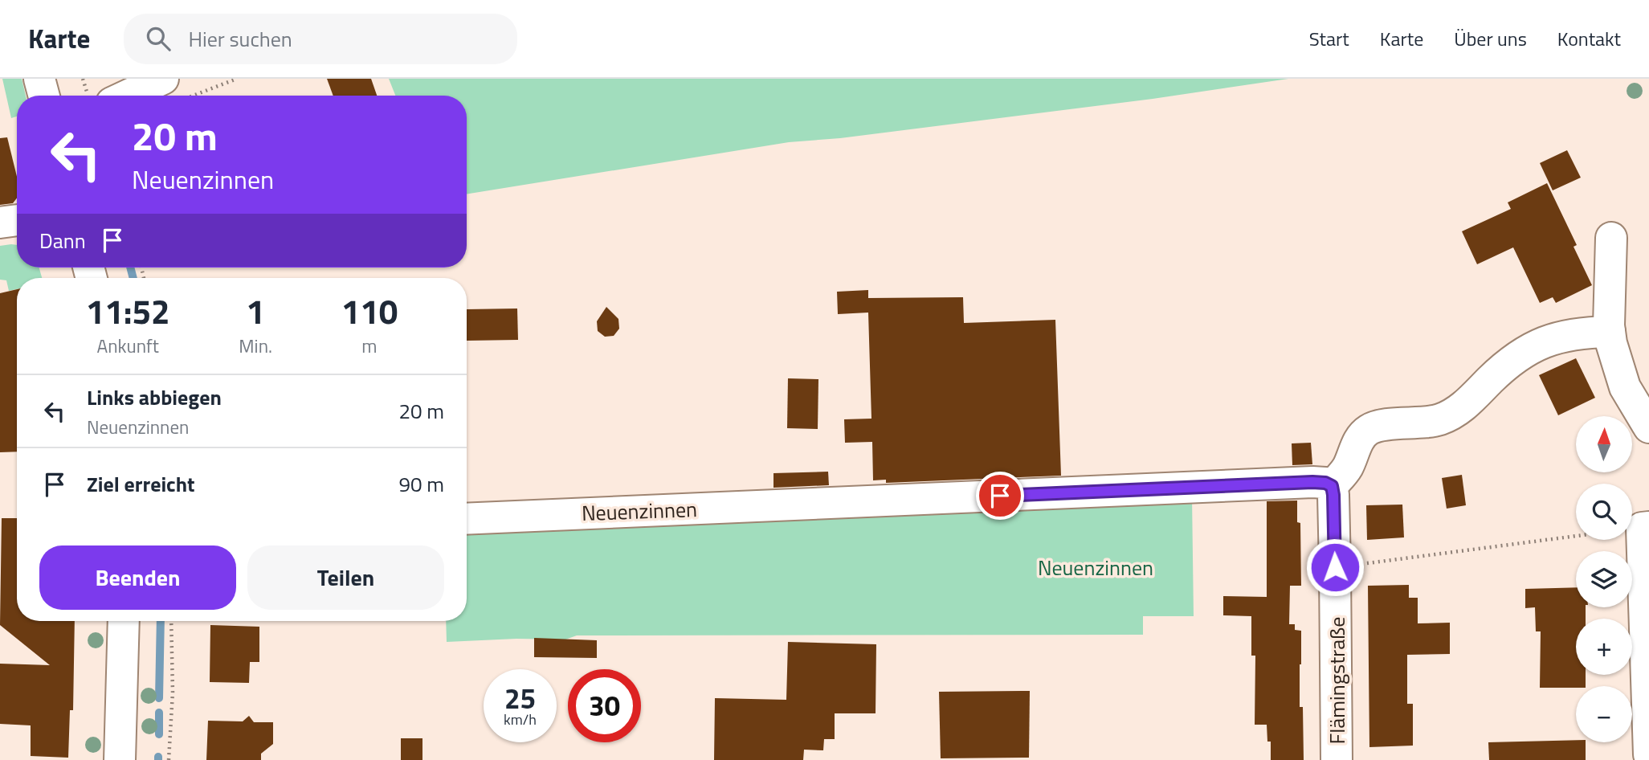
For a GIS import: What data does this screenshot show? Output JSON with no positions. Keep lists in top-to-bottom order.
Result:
{
  "streets": {
    "street": ["Neuenzinnen", "Flämingstraße"]
  },
  "parks": ["Neuenzinnen"],
  "north": "top",
  "page": {
    "header": "Karte",
    "search": "Hier suchen",
    "nav": [
      "Start",
      "Karte",
      "Über uns",
      "Kontakt"
    ],
    "turn": ["20 m", "Neuenzinnen"],
    "then": "Dann",
    "eta": [
      "11:52",
      "Ankunft",
      "1",
      "Min.",
      "110",
      "m"
    ],
    "list": [
      {
        "name": "Links abbiegen",
        "note": "Neuenzinnen",
        "value": "20 m"
      },
      {
        "name": "Ziel erreicht",
        "value": "90 m"
      }
    ],
    "map_buttons": ["+", "−"],
    "buttons": ["Beenden", "Teilen"],
    "speed": "25 km/h",
    "limit": "30"
  }
}
